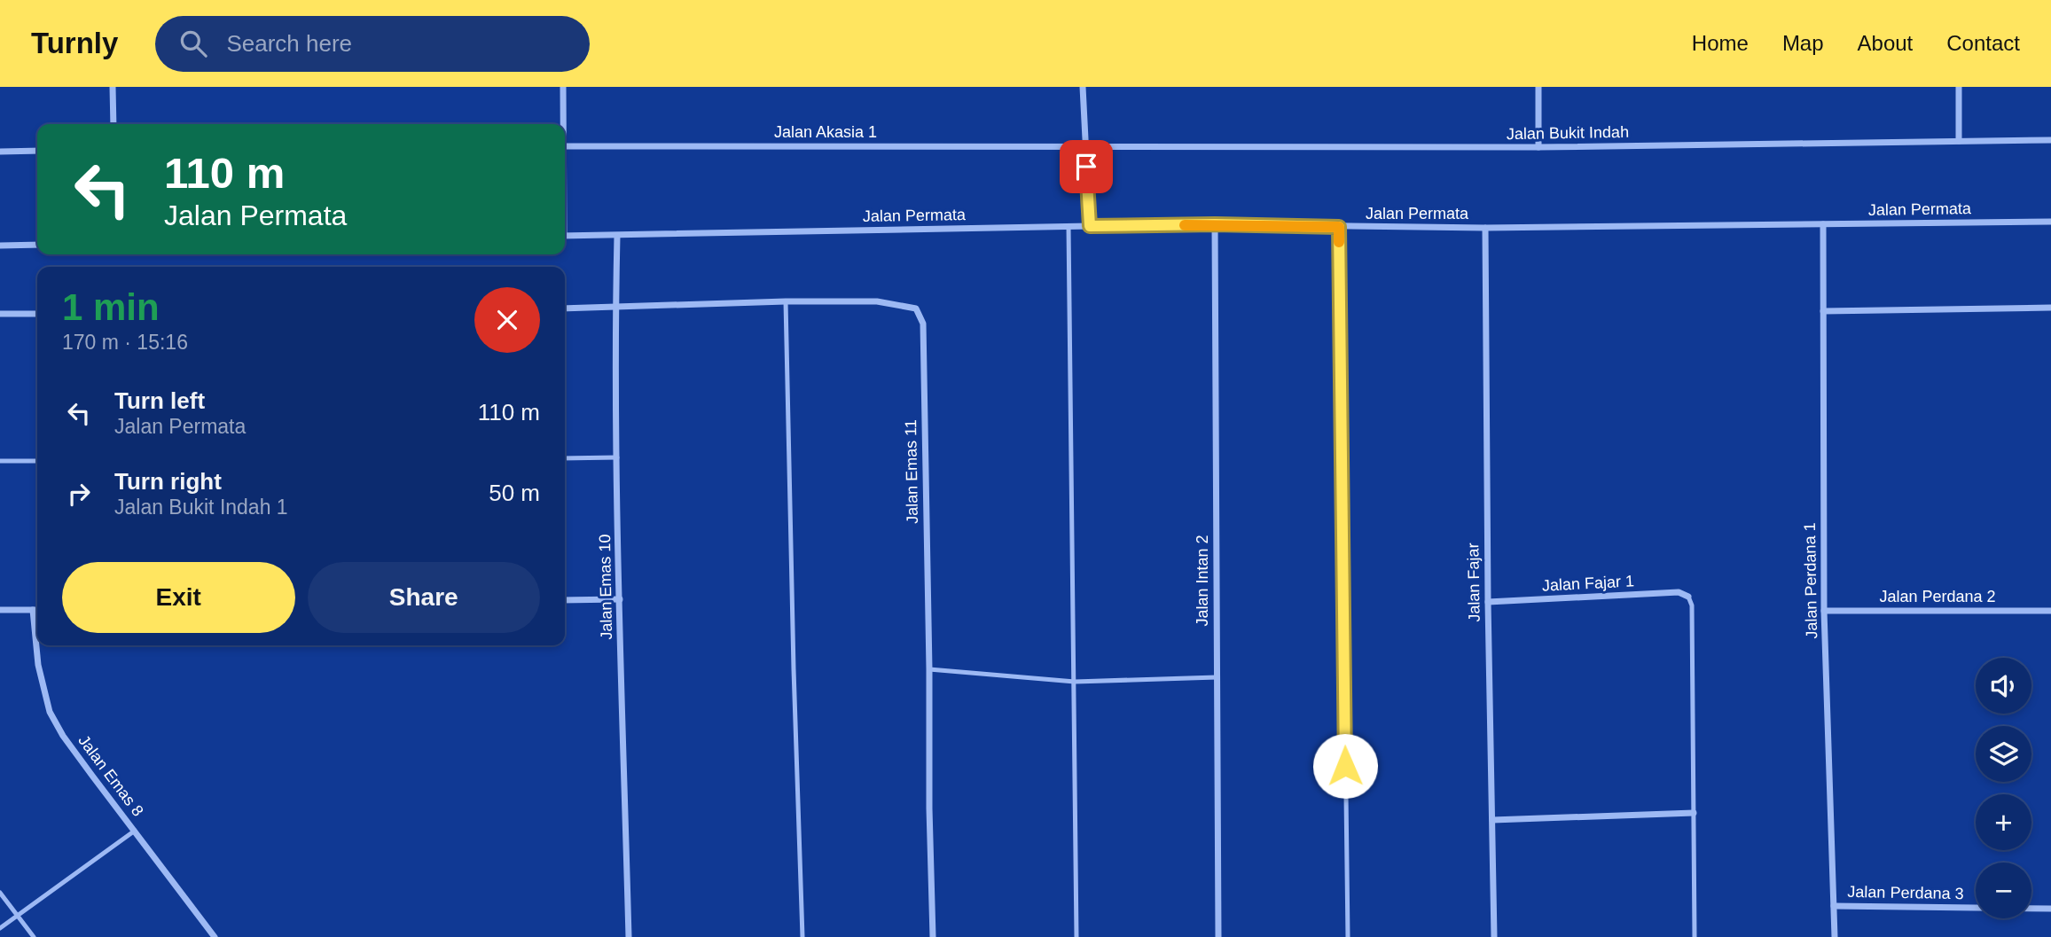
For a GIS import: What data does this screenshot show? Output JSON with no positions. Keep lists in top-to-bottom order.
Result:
{
  "streets": {
    "street": [
      "Jalan Akasia 1",
      "Jalan Bukit Indah",
      "Jalan Permata",
      "Jalan Emas 11",
      "Jalan Intan 2",
      "Jalan Perdana 1",
      "Jalan Fajar",
      "Jalan Fajar 1",
      "Jalan Emas 10",
      "Jalan Perdana 2",
      "Jalan Emas 8",
      "Jalan Perdana 3"
    ]
  },
  "crossings": [
    ["Jalan Akasia 1", "Jalan Bukit Indah"],
    ["Jalan Permata", "Jalan Intan 2"],
    ["Jalan Permata", "Jalan Perdana 1"],
    ["Jalan Permata", "Jalan Fajar"],
    ["Jalan Permata", "Jalan Emas 10"],
    ["Jalan Emas 11", "Jalan Emas 10"],
    ["Jalan Perdana 1", "Jalan Perdana 2"],
    ["Jalan Perdana 1", "Jalan Perdana 3"],
    ["Jalan Fajar", "Jalan Fajar 1"]
  ],
  "page": {
    "header": "Turnly",
    "search": "Search here",
    "nav": [
      "Home",
      "Map",
      "About",
      "Contact"
    ],
    "turn": ["110 m", "Jalan Permata"],
    "heading": ["1 min", "170 m · 15:16"],
    "list": [
      {
        "name": "Turn left",
        "note": "Jalan Permata",
        "value": "110 m"
      },
      {
        "name": "Turn right",
        "note": "Jalan Bukit Indah 1",
        "value": "50 m"
      }
    ],
    "buttons": ["Exit", "Share"],
    "map_buttons": ["+", "−"]
  }
}
